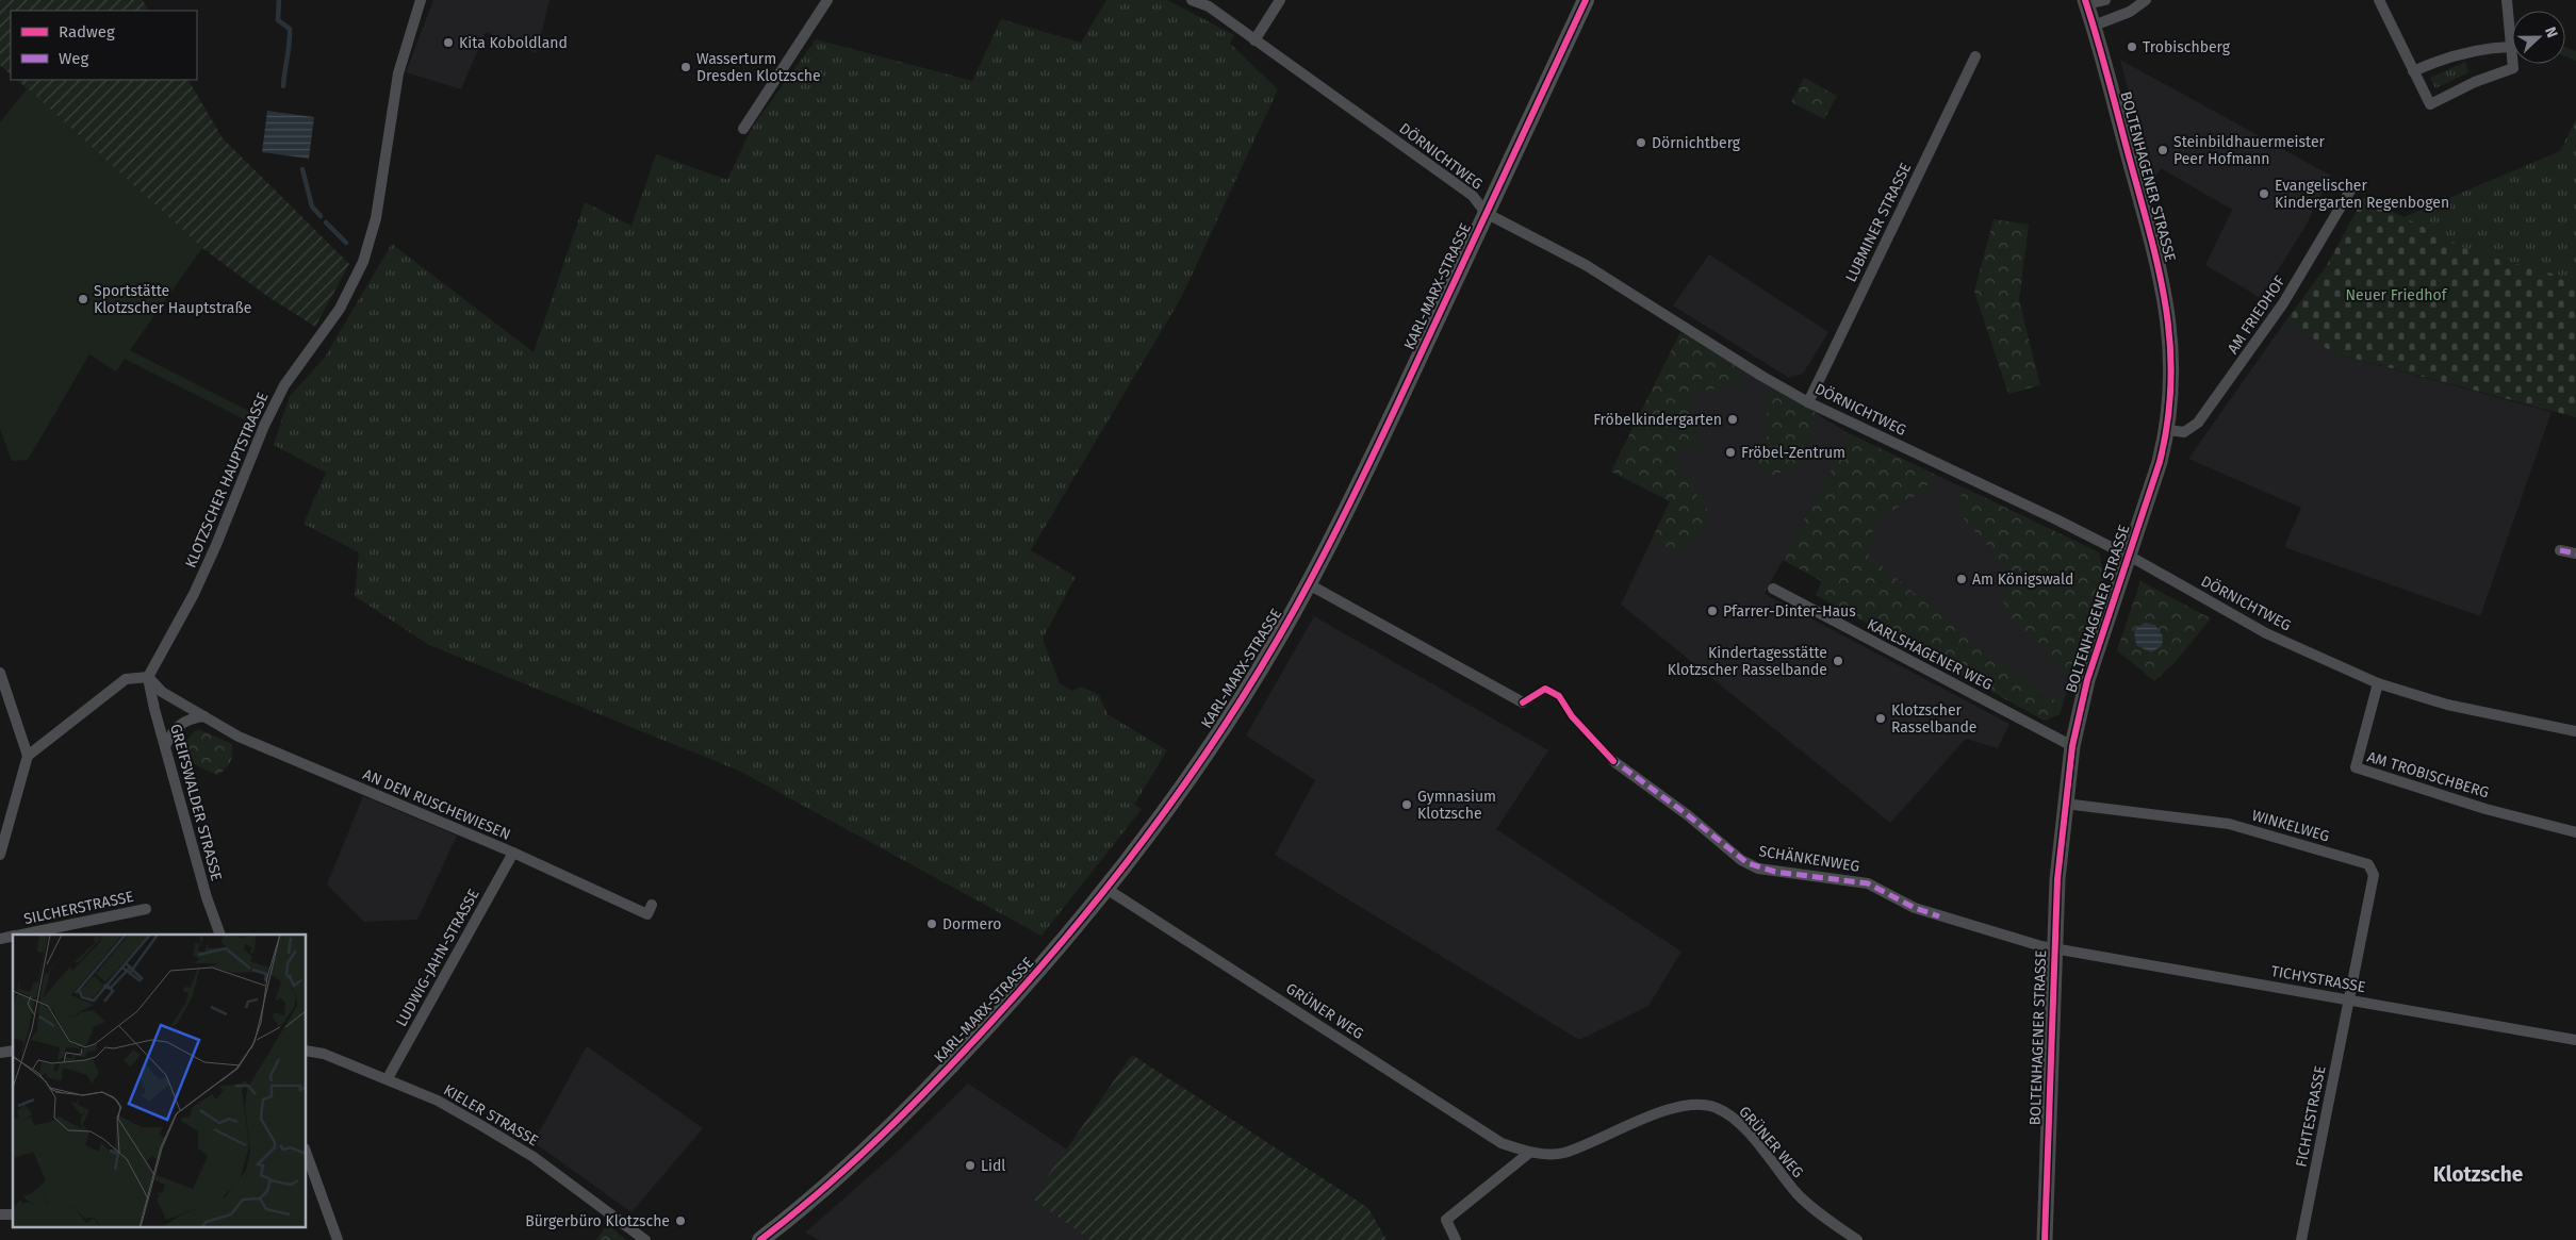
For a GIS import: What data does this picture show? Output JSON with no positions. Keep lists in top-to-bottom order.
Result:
{
  "streets": {
    "main road": ["KARL-MARX-STRASSE"],
    "street": [
      "DÖRNICHTWEG",
      "BOLTENHAGENER STRASSE",
      "LUBMINER STRASSE",
      "AM FRIEDHOF",
      "KLOTZSCHER HAUPTSTRASSE",
      "KARLSHAGENER WEG",
      "AM TROBISCHBERG",
      "GREIFSWALDER STRASSE",
      "AN DEN RUSCHEWIESEN",
      "WINKELWEG",
      "SCHÄNKENWEG",
      "SILCHERSTRASSE",
      "LUDWIG-JAHN-STRASSE",
      "TICHYSTRASSE",
      "GRÜNER WEG",
      "KIELER STRASSE",
      "FICHTESTRASSE"
    ]
  },
  "crossings": [
    ["DÖRNICHTWEG", "BOLTENHAGENER STRASSE"],
    ["DÖRNICHTWEG", "LUBMINER STRASSE"],
    ["DÖRNICHTWEG", "KARL-MARX-STRASSE"],
    ["DÖRNICHTWEG", "AM TROBISCHBERG"],
    ["BOLTENHAGENER STRASSE", "AM FRIEDHOF"],
    ["BOLTENHAGENER STRASSE", "KARLSHAGENER WEG"],
    ["BOLTENHAGENER STRASSE", "WINKELWEG"],
    ["BOLTENHAGENER STRASSE", "SCHÄNKENWEG"],
    ["BOLTENHAGENER STRASSE", "TICHYSTRASSE"],
    ["KARL-MARX-STRASSE", "GRÜNER WEG"],
    ["KLOTZSCHER HAUPTSTRASSE", "GREIFSWALDER STRASSE"],
    ["KLOTZSCHER HAUPTSTRASSE", "AN DEN RUSCHEWIESEN"],
    ["GREIFSWALDER STRASSE", "AN DEN RUSCHEWIESEN"],
    ["AN DEN RUSCHEWIESEN", "LUDWIG-JAHN-STRASSE"],
    ["WINKELWEG", "TICHYSTRASSE"],
    ["WINKELWEG", "FICHTESTRASSE"],
    ["SCHÄNKENWEG", "TICHYSTRASSE"],
    ["LUDWIG-JAHN-STRASSE", "KIELER STRASSE"],
    ["TICHYSTRASSE", "FICHTESTRASSE"]
  ],
  "districts": ["Klotzsche"],
  "parks": ["Neuer Friedhof"],
  "places": [
    "Kita Koboldland",
    "Trobischberg",
    "Wasserturm Dresden Klotzsche",
    "Dörnichtberg",
    "Steinbildhauermeister Peer Hofmann",
    "Evangelischer Kindergarten Regenbogen",
    "Sportstätte Klotzscher Hauptstraße",
    "Fröbelkindergarten",
    "Fröbel-Zentrum",
    "Am Königswald",
    "Pfarrer-Dinter-Haus",
    "Kindertagesstätte Klotzscher Rasselbande",
    "Klotzscher Rasselbande",
    "Gymnasium Klotzsche",
    "Dormero",
    "Lidl",
    "Bürgerbüro Klotzsche"
  ],
  "legend": ["Radweg", "Weg"],
  "north": "right"
}
